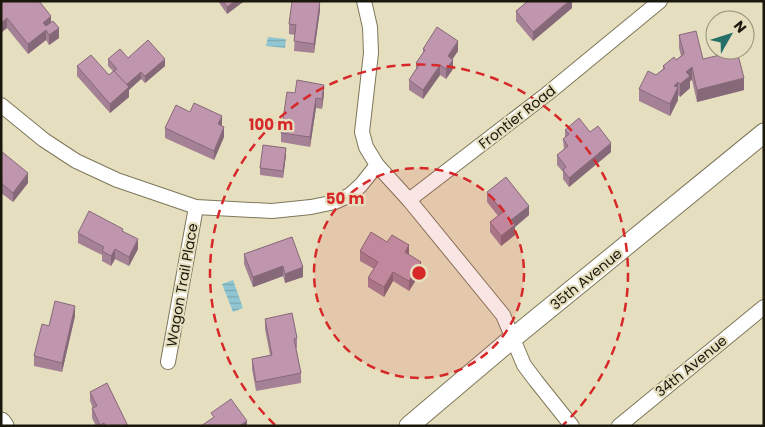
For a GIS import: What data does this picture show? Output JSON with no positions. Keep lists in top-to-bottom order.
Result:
{
  "streets": {
    "main road": ["35th Avenue"],
    "street": ["Frontier Road", "Wagon Trail Place", "34th Avenue"]
  },
  "north": "top right",
  "rings": ["100 m", "50 m"]
}
